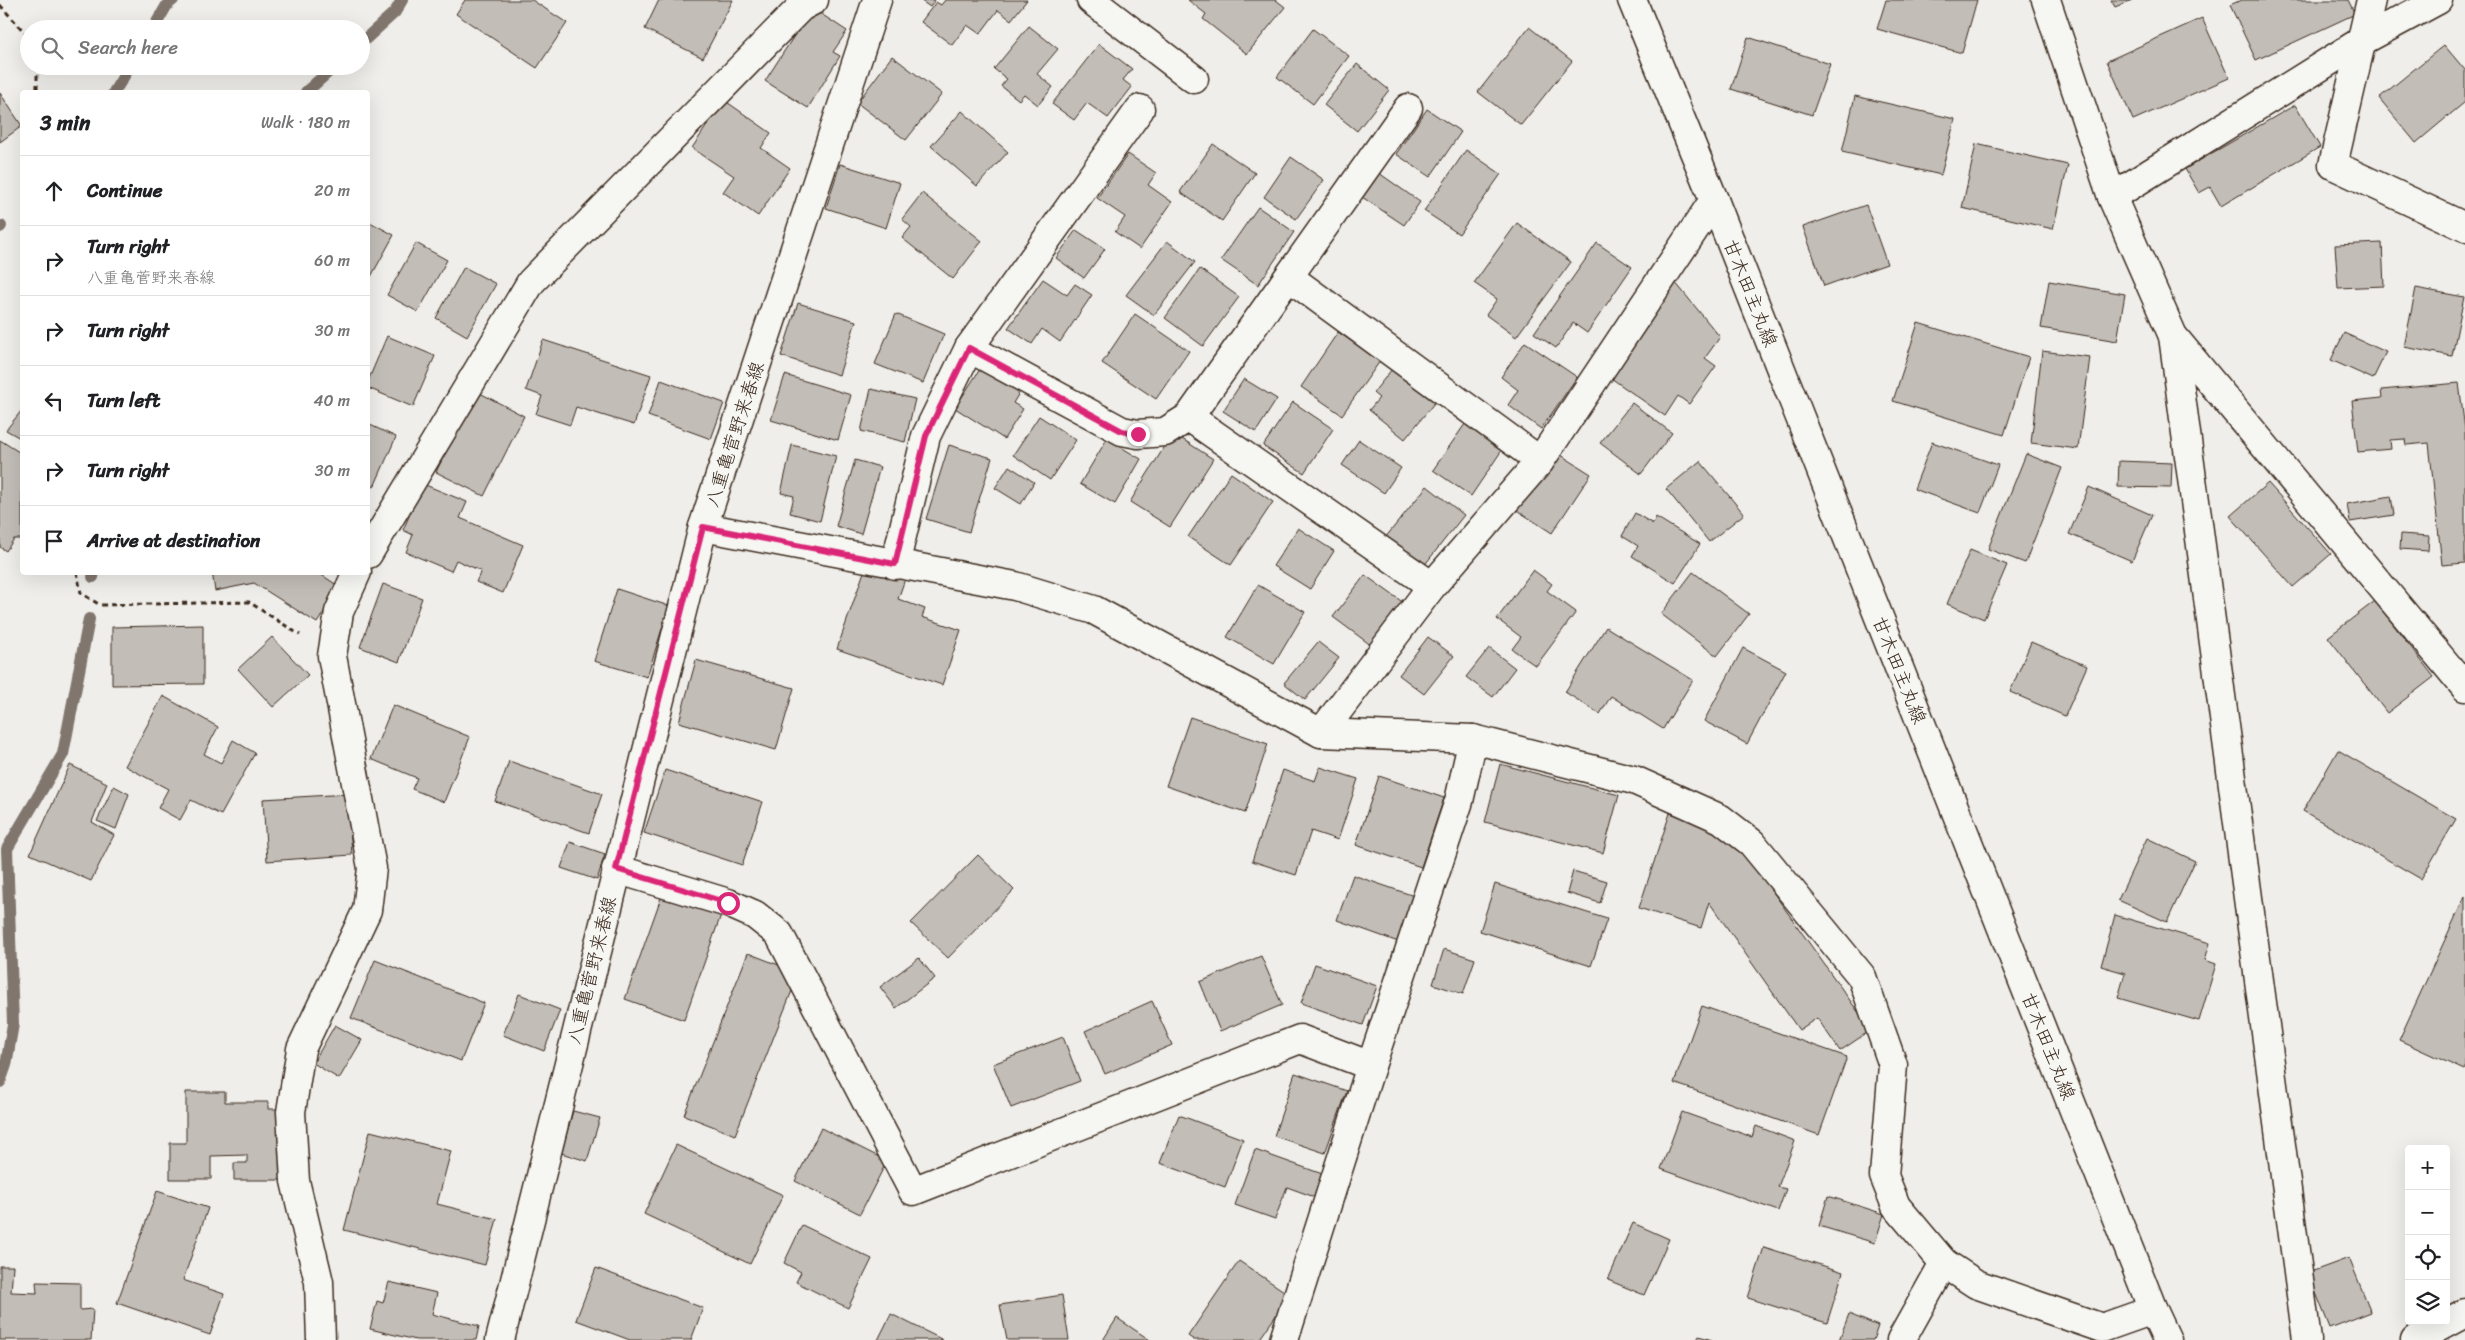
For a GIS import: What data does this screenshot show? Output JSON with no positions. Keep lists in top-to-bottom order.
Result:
{
  "streets": {
    "street": ["甘木田主丸線", "八重亀菅野来春線"]
  },
  "page": {
    "search": "Search here",
    "heading": ["3 min", "Walk · 180 m"],
    "list": [
      ["Continue", "20 m"],
      ["Turn right", "八重亀菅野来春線", "60 m"],
      ["Turn right", "30 m"],
      ["Turn left", "40 m"],
      ["Turn right", "30 m"],
      "Arrive at destination"
    ],
    "map_buttons": ["+", "−"]
  }
}
